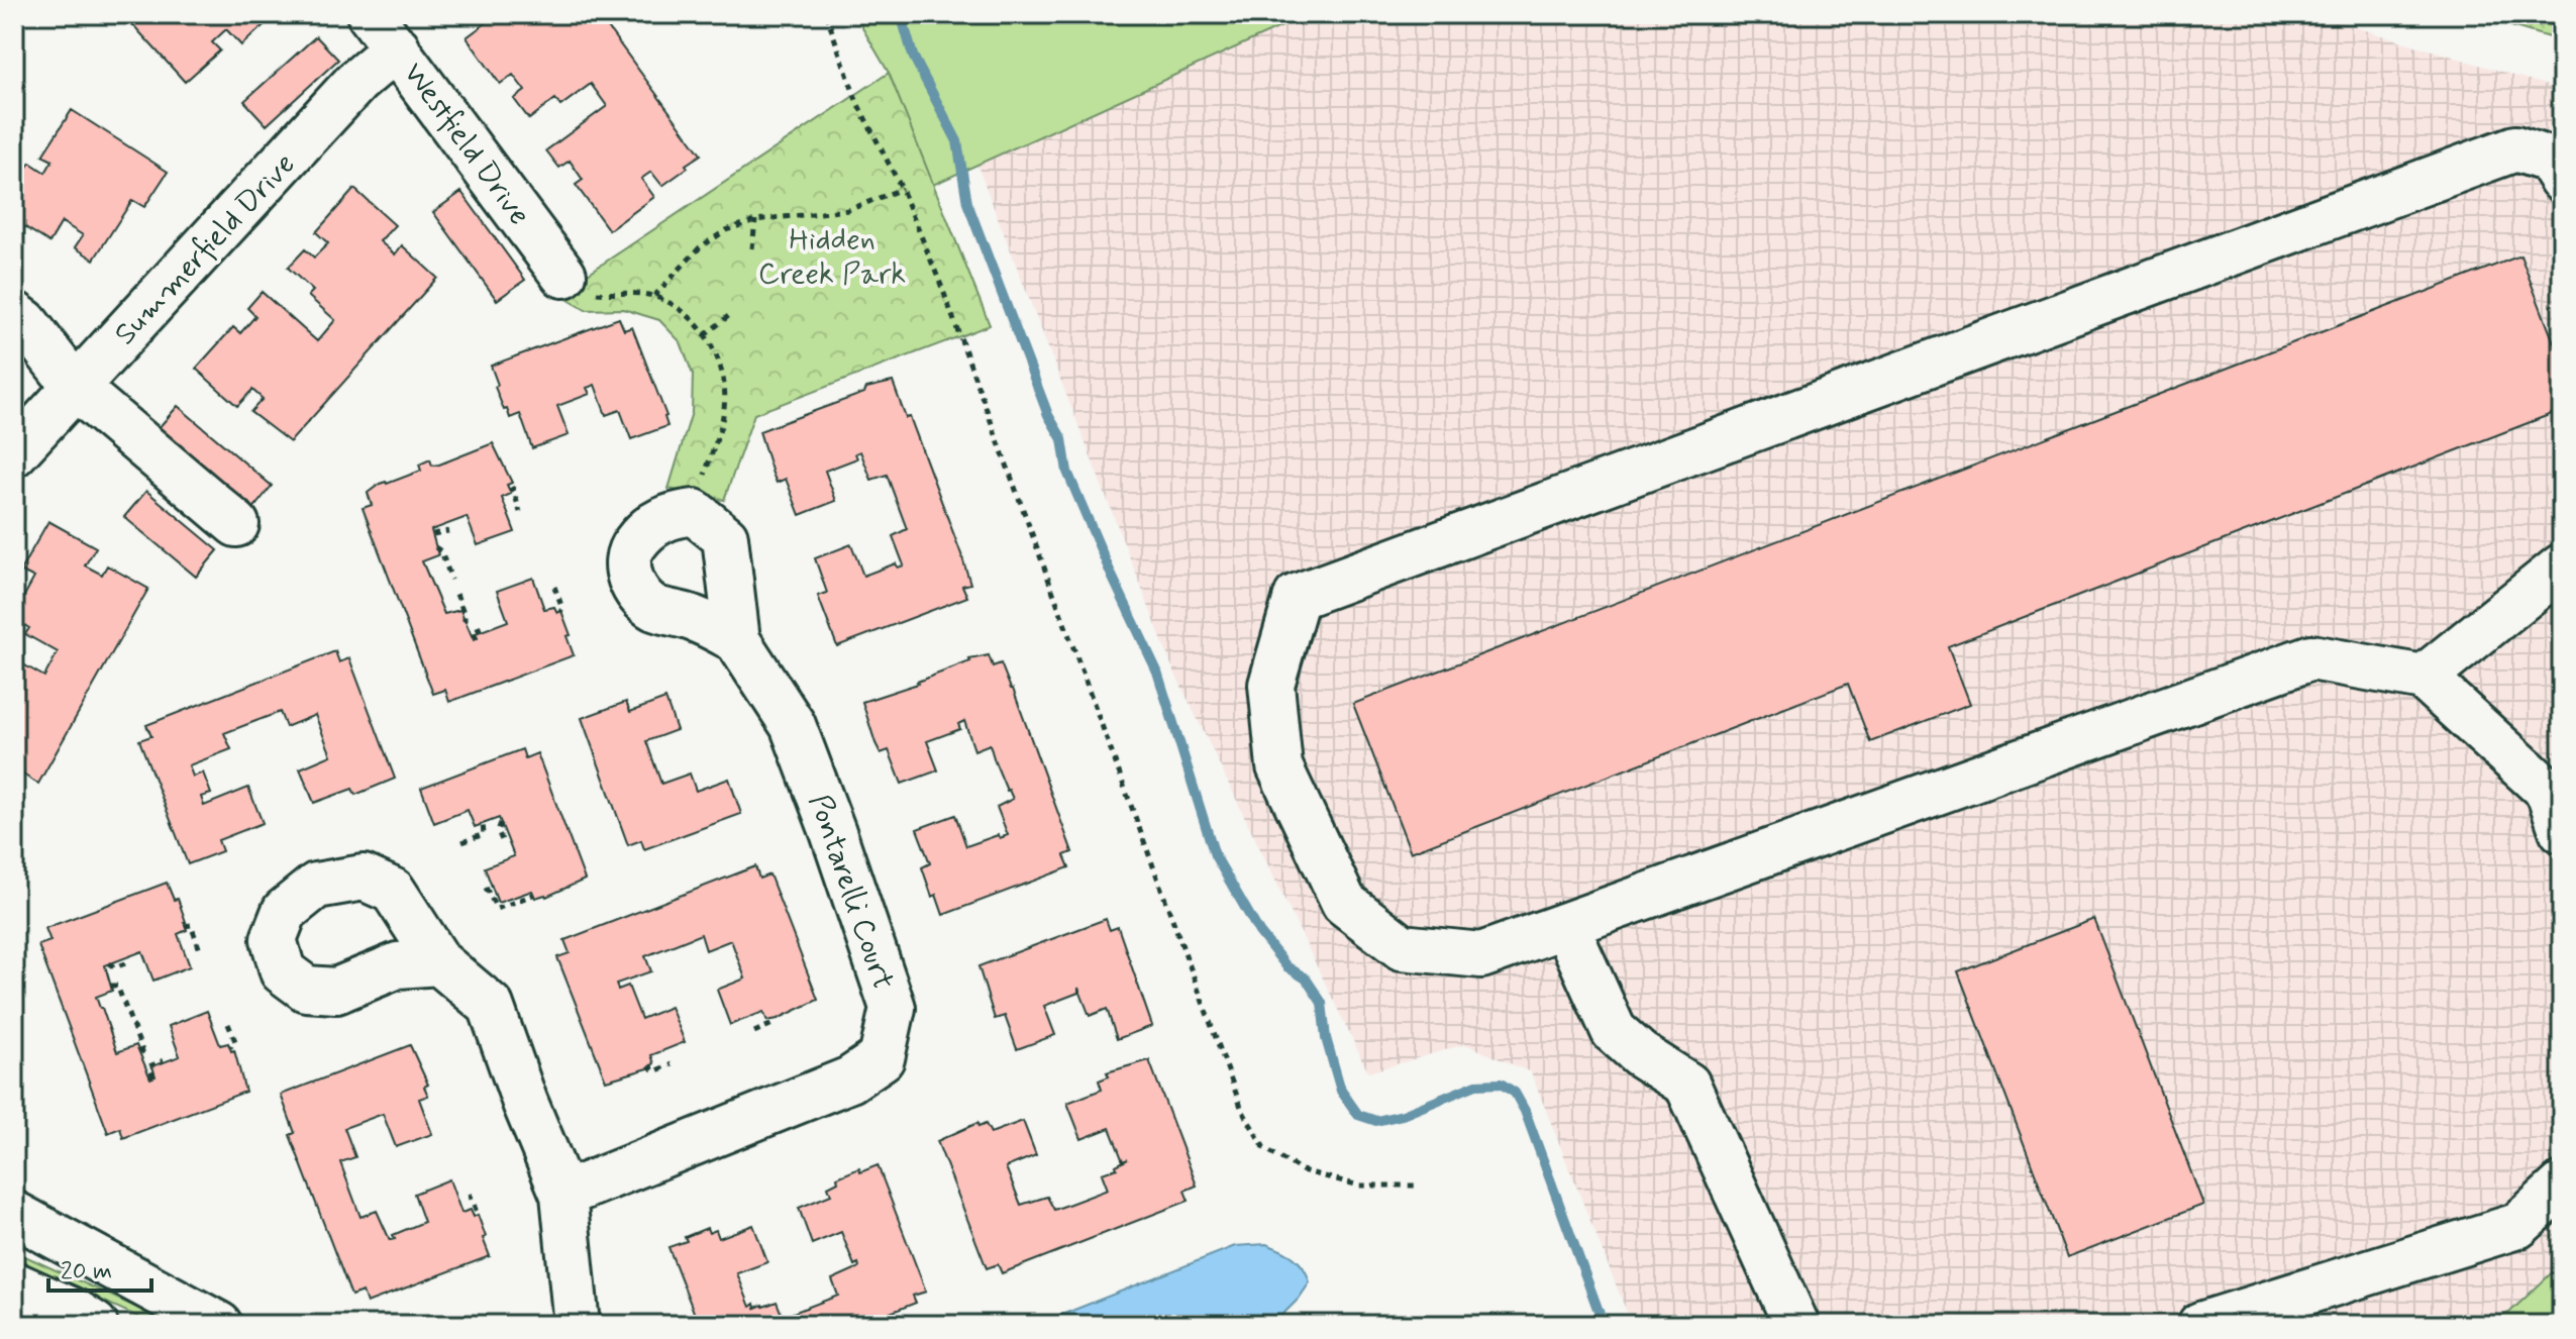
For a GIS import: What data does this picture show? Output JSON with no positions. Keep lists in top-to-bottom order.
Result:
{
  "streets": {
    "street": ["Westfield Drive", "Summerfield Drive", "Pontarelli Court"]
  },
  "crossings": [
    ["Westfield Drive", "Summerfield Drive"]
  ],
  "parks": ["Hidden Creek Park"],
  "scale_bar": "20 m"
}
